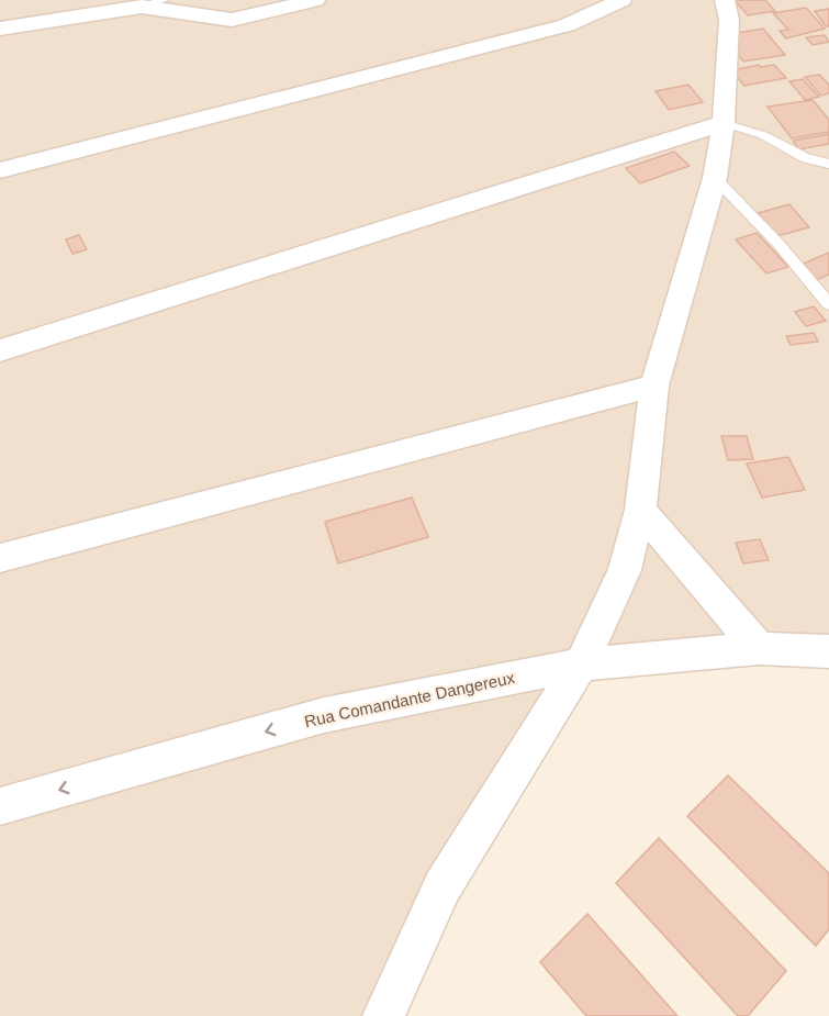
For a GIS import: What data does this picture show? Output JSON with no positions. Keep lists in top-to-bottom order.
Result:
{
  "streets": {
    "street": ["Rua Comandante Dangereux"]
  }
}
